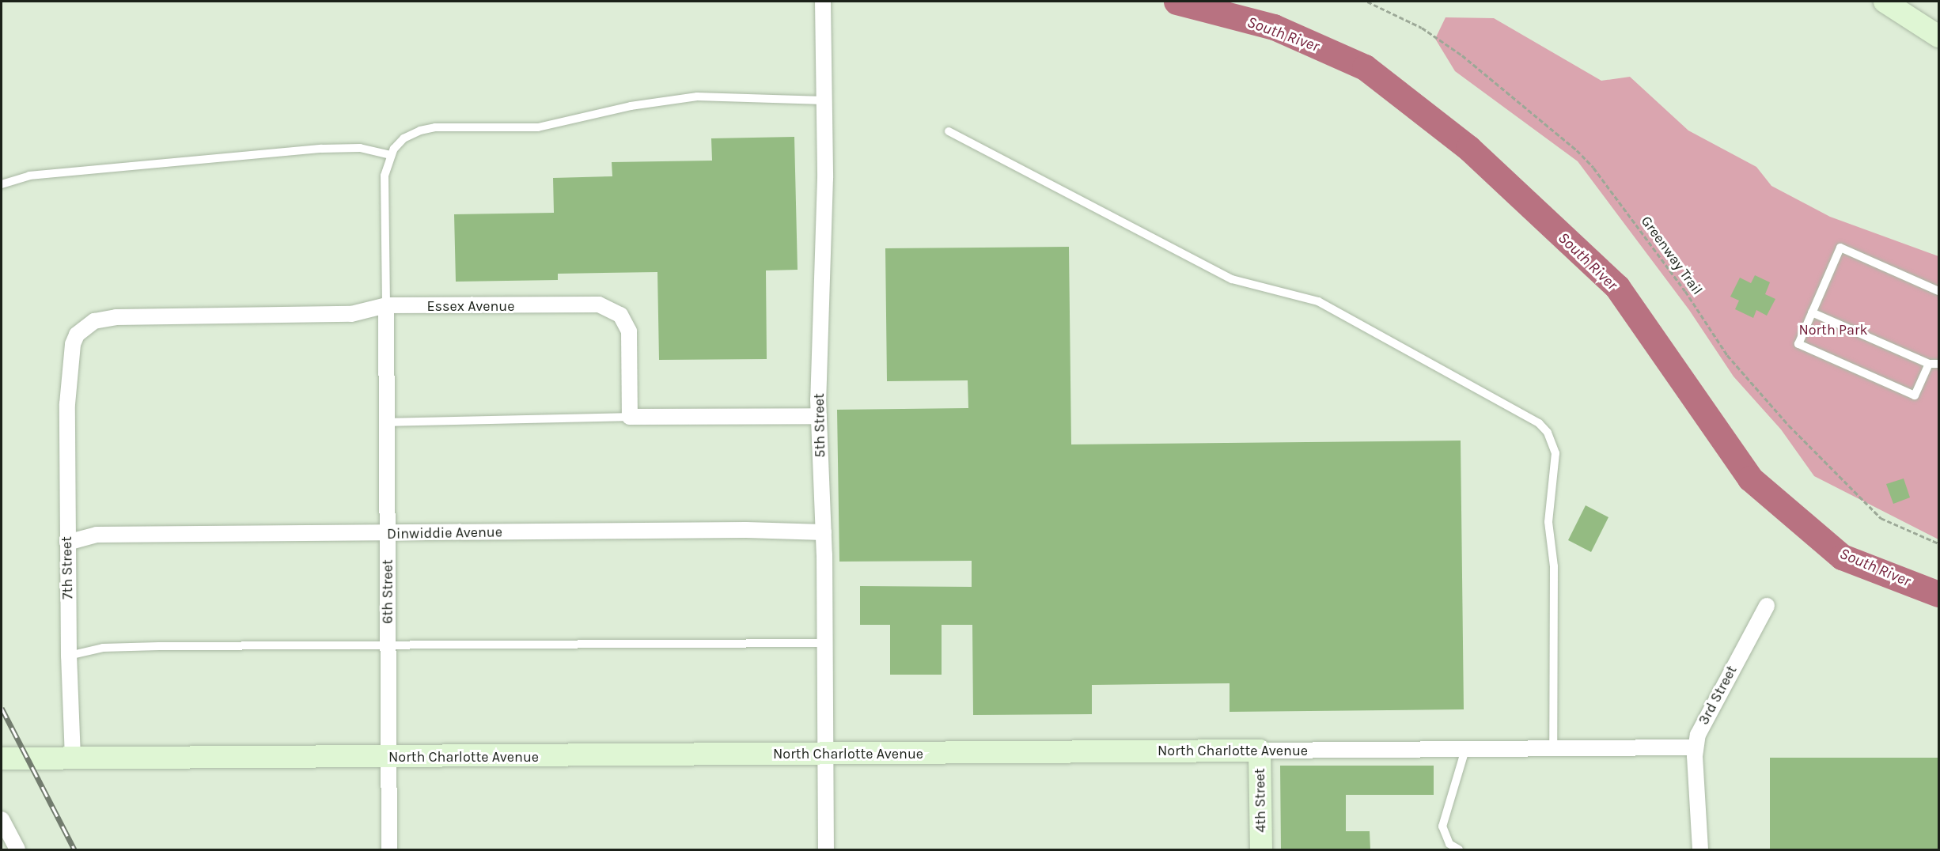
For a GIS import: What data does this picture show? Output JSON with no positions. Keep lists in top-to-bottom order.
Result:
{
  "streets": {
    "street": [
      "Essex Avenue",
      "5th Street",
      "Dinwiddie Avenue",
      "7th Street",
      "6th Street",
      "3rd Street",
      "North Charlotte Avenue",
      "4th Street"
    ],
    "path": ["Greenway Trail"]
  },
  "crossings": [
    ["Essex Avenue", "7th Street"],
    ["Essex Avenue", "6th Street"],
    ["5th Street", "Dinwiddie Avenue"],
    ["5th Street", "North Charlotte Avenue"],
    ["Dinwiddie Avenue", "7th Street"],
    ["Dinwiddie Avenue", "6th Street"],
    ["7th Street", "North Charlotte Avenue"],
    ["6th Street", "North Charlotte Avenue"],
    ["3rd Street", "North Charlotte Avenue"],
    ["North Charlotte Avenue", "4th Street"]
  ],
  "water": ["South River"],
  "parks": ["North Park"]
}
